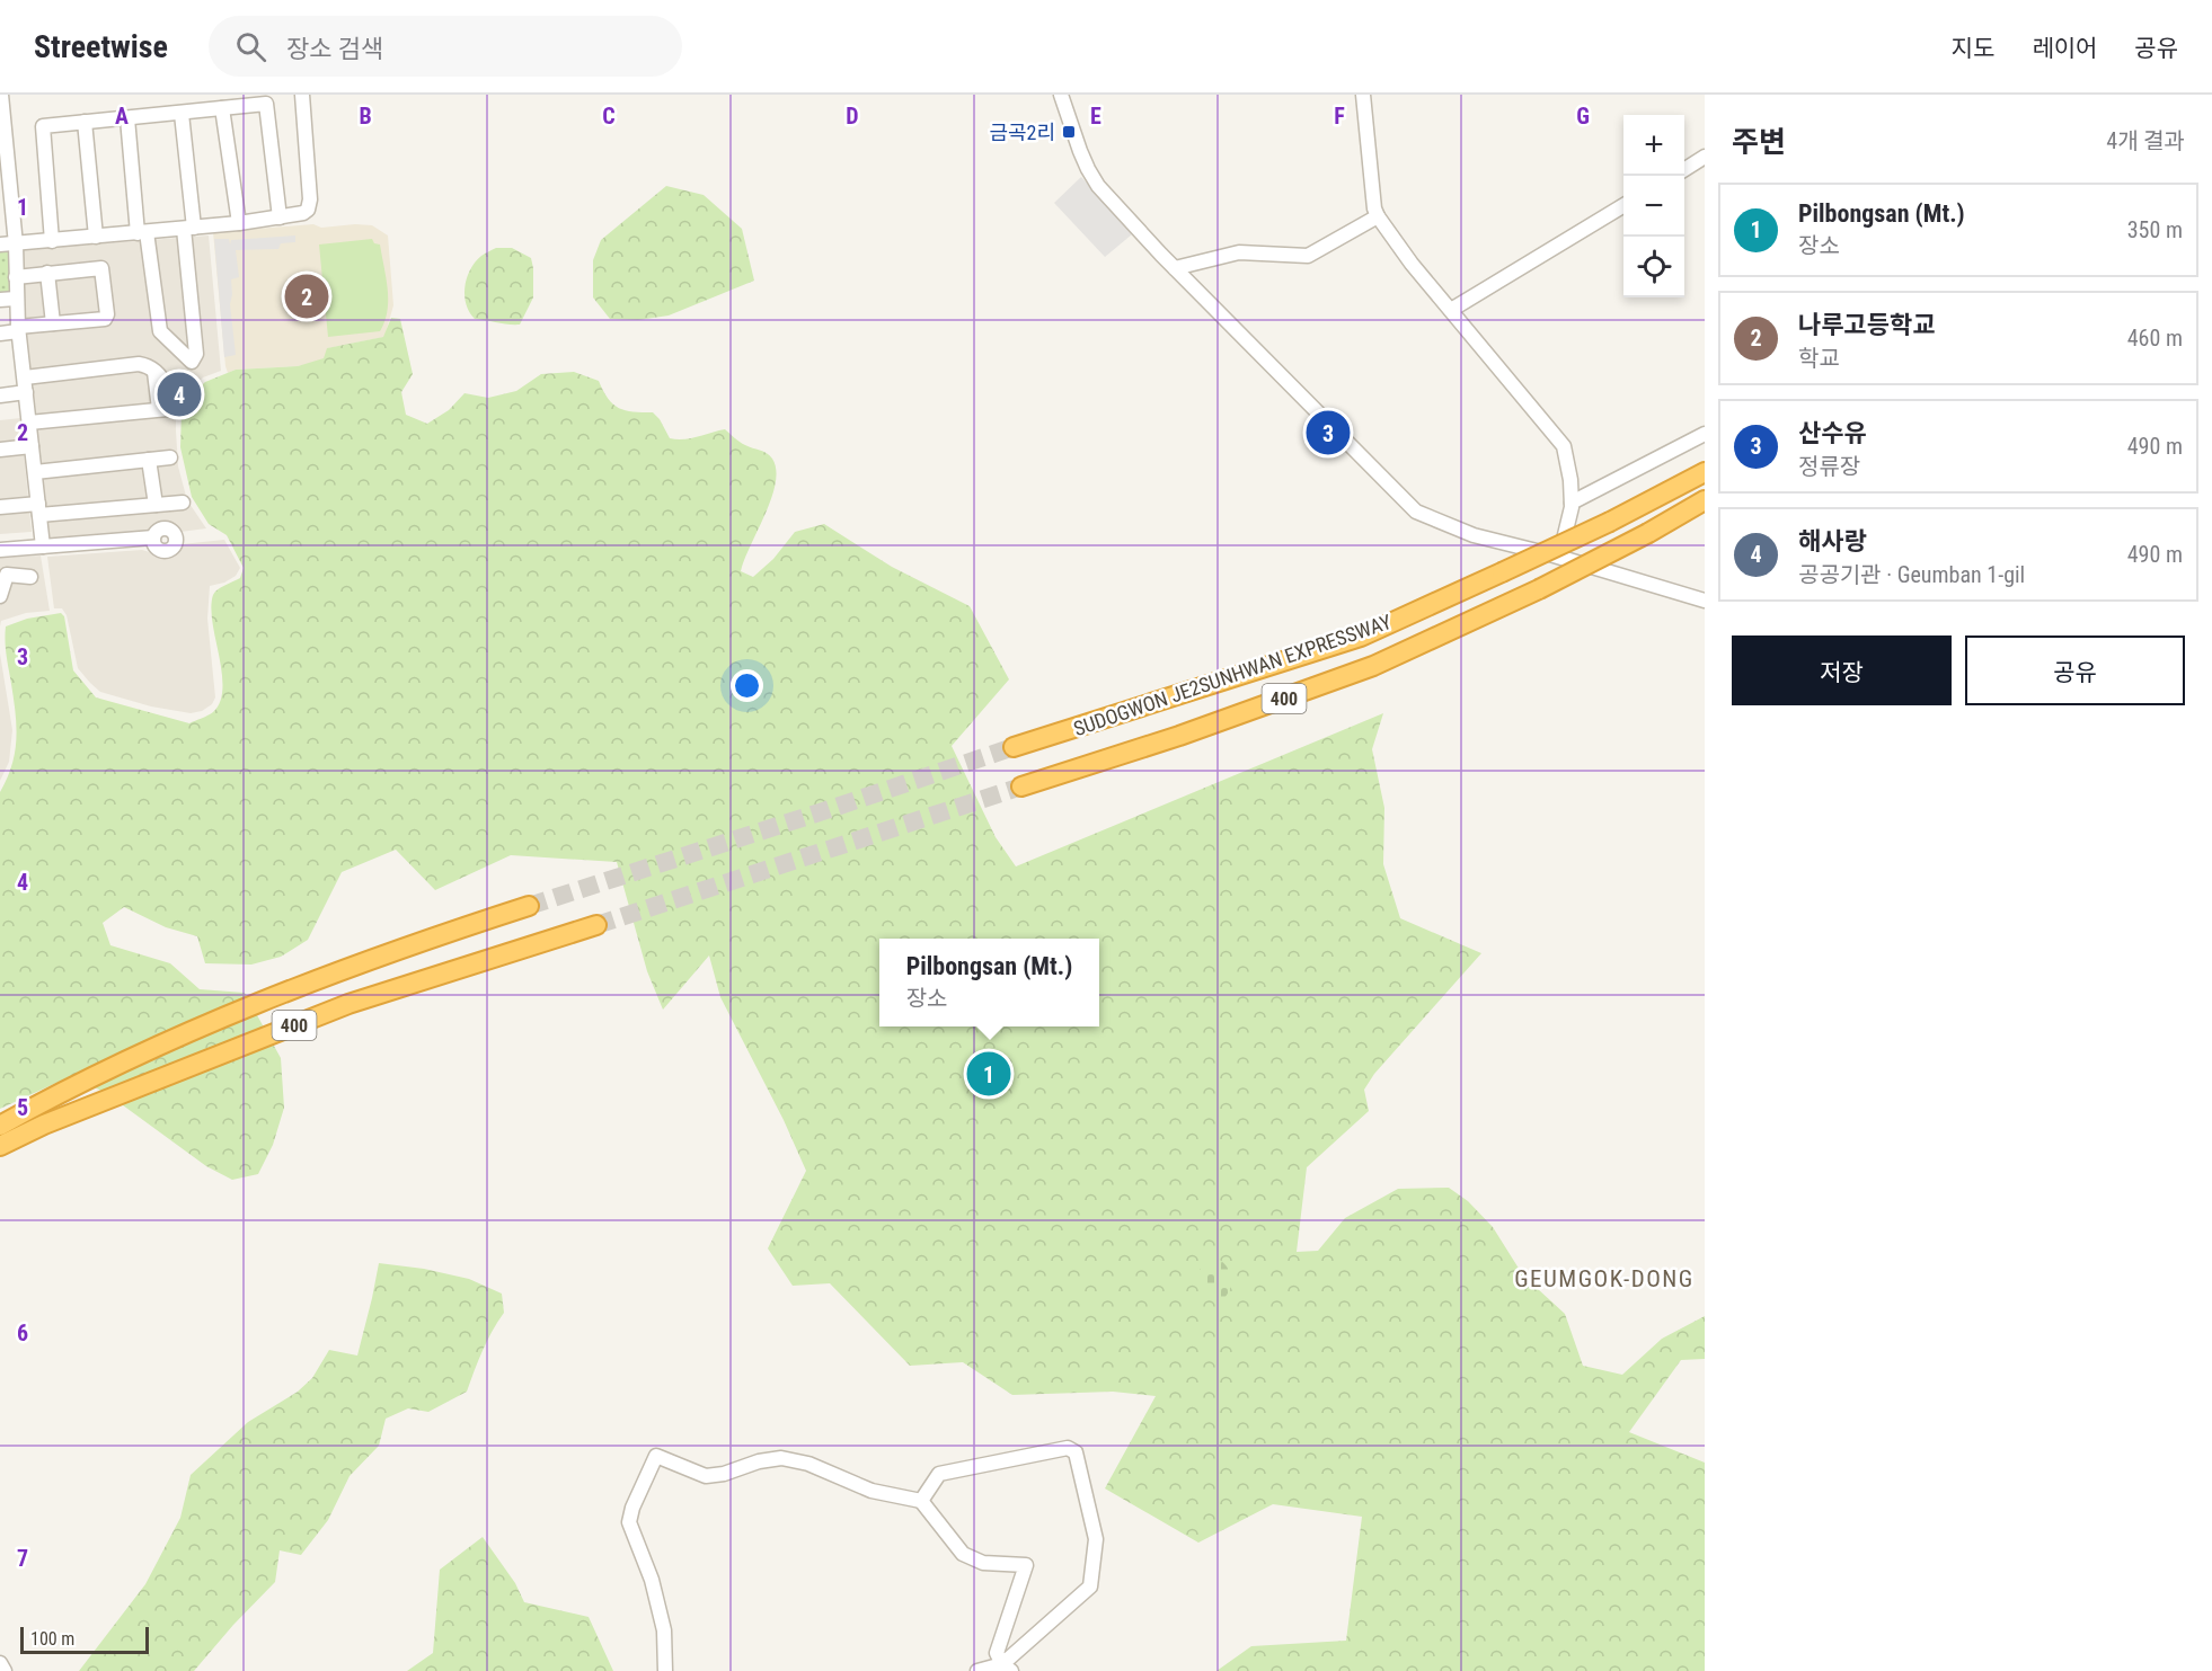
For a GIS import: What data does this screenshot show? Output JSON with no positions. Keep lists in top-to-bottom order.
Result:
{
  "streets": {
    "highway": ["SUDOGWON JE2SUNHWAN EXPRESSWAY", "400"]
  },
  "districts": ["GEUMGOK-DONG"],
  "places": {
    "transit": ["금곡2리"]
  },
  "scale_bar": "100 m",
  "page": {
    "header": "Streetwise",
    "search": "장소 검색",
    "nav": ["지도", "레이어", "공유"],
    "heading": ["주변", "4개 결과"],
    "map_buttons": ["+", "−"],
    "list": [
      {
        "mark": "1",
        "name": "Pilbongsan (Mt.)",
        "note": "장소",
        "value": "350 m"
      },
      {
        "mark": "2",
        "name": "나루고등학교",
        "note": "학교",
        "value": "460 m"
      },
      {
        "mark": "3",
        "name": "산수유",
        "note": "정류장",
        "value": "490 m"
      },
      {
        "mark": "4",
        "name": "해사랑",
        "note": "공공기관 · Geumban 1-gil",
        "value": "490 m"
      }
    ],
    "pins": [
      "2",
      "4",
      "3",
      "1"
    ],
    "buttons": ["저장", "공유"],
    "popup": ["Pilbongsan (Mt.)", "장소"],
    "scale": "100 m"
  },
  "grid": {
    "columns": [
      "A",
      "B",
      "C",
      "D",
      "E",
      "F",
      "G"
    ],
    "rows": [
      "1",
      "2",
      "3",
      "4",
      "5",
      "6",
      "7"
    ]
  }
}
